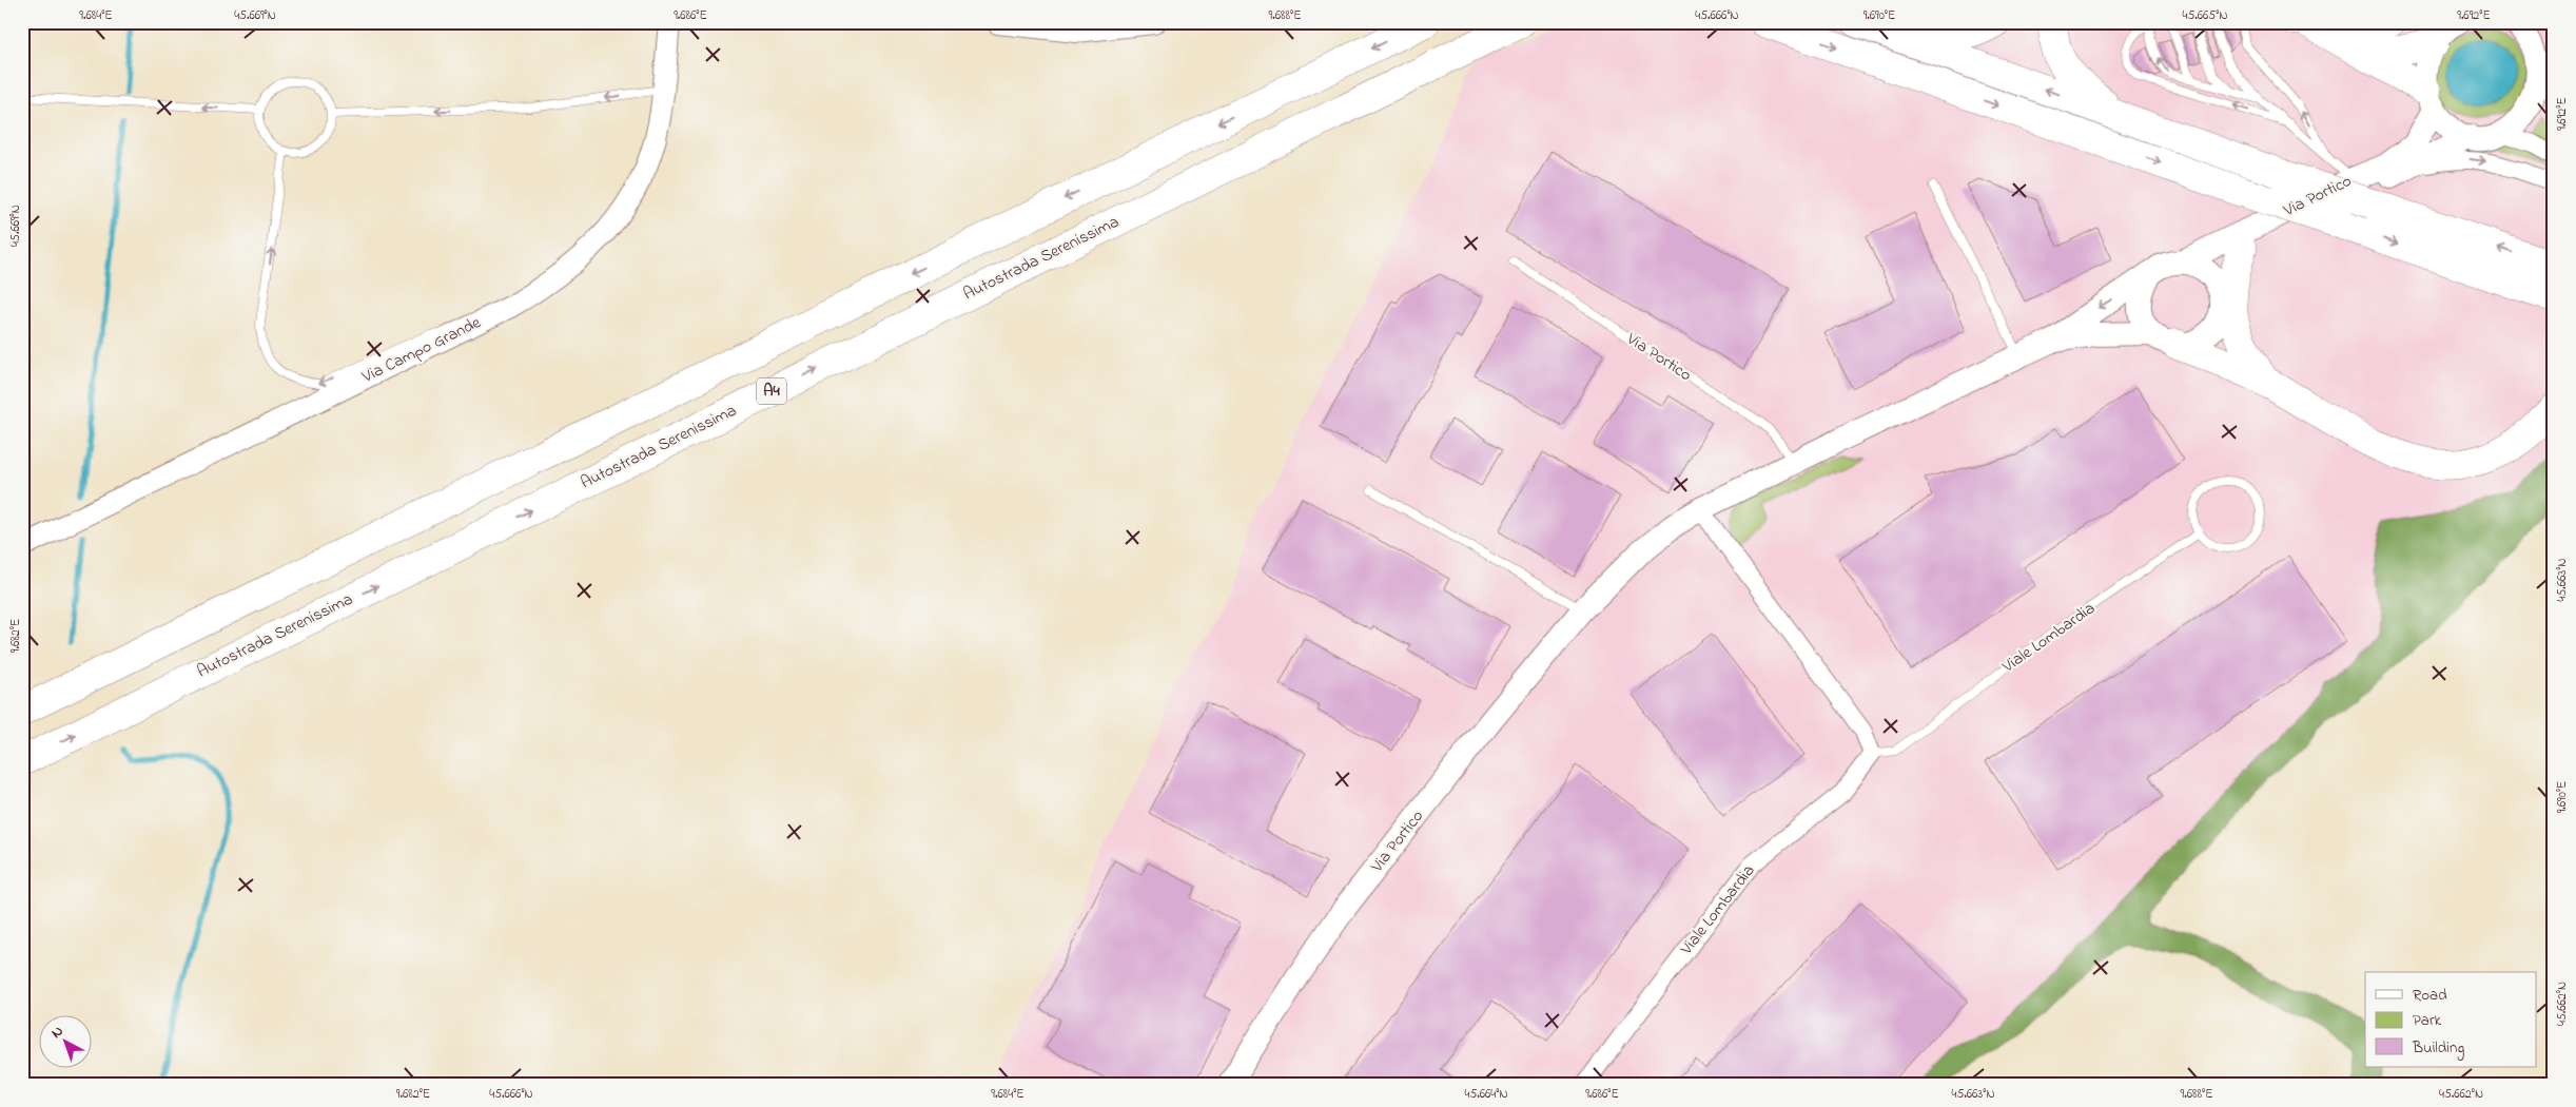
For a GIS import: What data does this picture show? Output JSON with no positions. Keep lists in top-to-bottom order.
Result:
{
  "streets": {
    "highway": ["Autostrada Serenissima", "A4"],
    "main road": ["Via Portico"],
    "street": ["Via Campo Grande", "Viale Lombardia"]
  },
  "legend": ["Road", "Park", "Building"],
  "north": "top left",
  "coordinates": [
    "9.684°E",
    "45.669°N",
    "9.686°E",
    "9.688°E",
    "45.666°N",
    "9.690°E",
    "45.665°N",
    "9.692°E",
    "45.663°N",
    "9.682°E",
    "45.662°N",
    "45.664°N"
  ]
}
